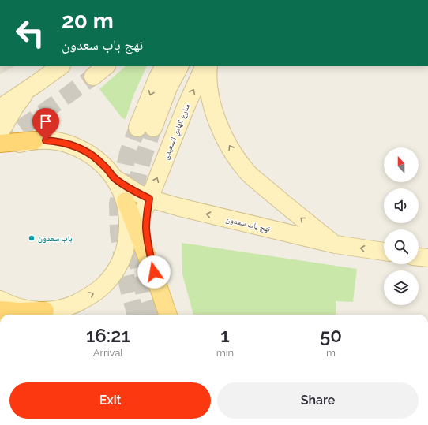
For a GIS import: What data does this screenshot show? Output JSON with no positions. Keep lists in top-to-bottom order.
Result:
{
  "streets": {
    "main road": ["شارع الهادي السعيدي", "نهج باب سعدون"]
  },
  "crossings": [
    ["شارع الهادي السعيدي", "نهج باب سعدون"]
  ],
  "one_way": ["شارع الهادي السعيدي", "نهج باب سعدون"],
  "places": ["باب سعدون"],
  "north": "top",
  "page": {
    "turn": ["20 m", "نهج باب سعدون"],
    "eta": [
      "16:21",
      "Arrival",
      "1",
      "min",
      "50",
      "m"
    ],
    "buttons": ["Exit", "Share"]
  }
}
